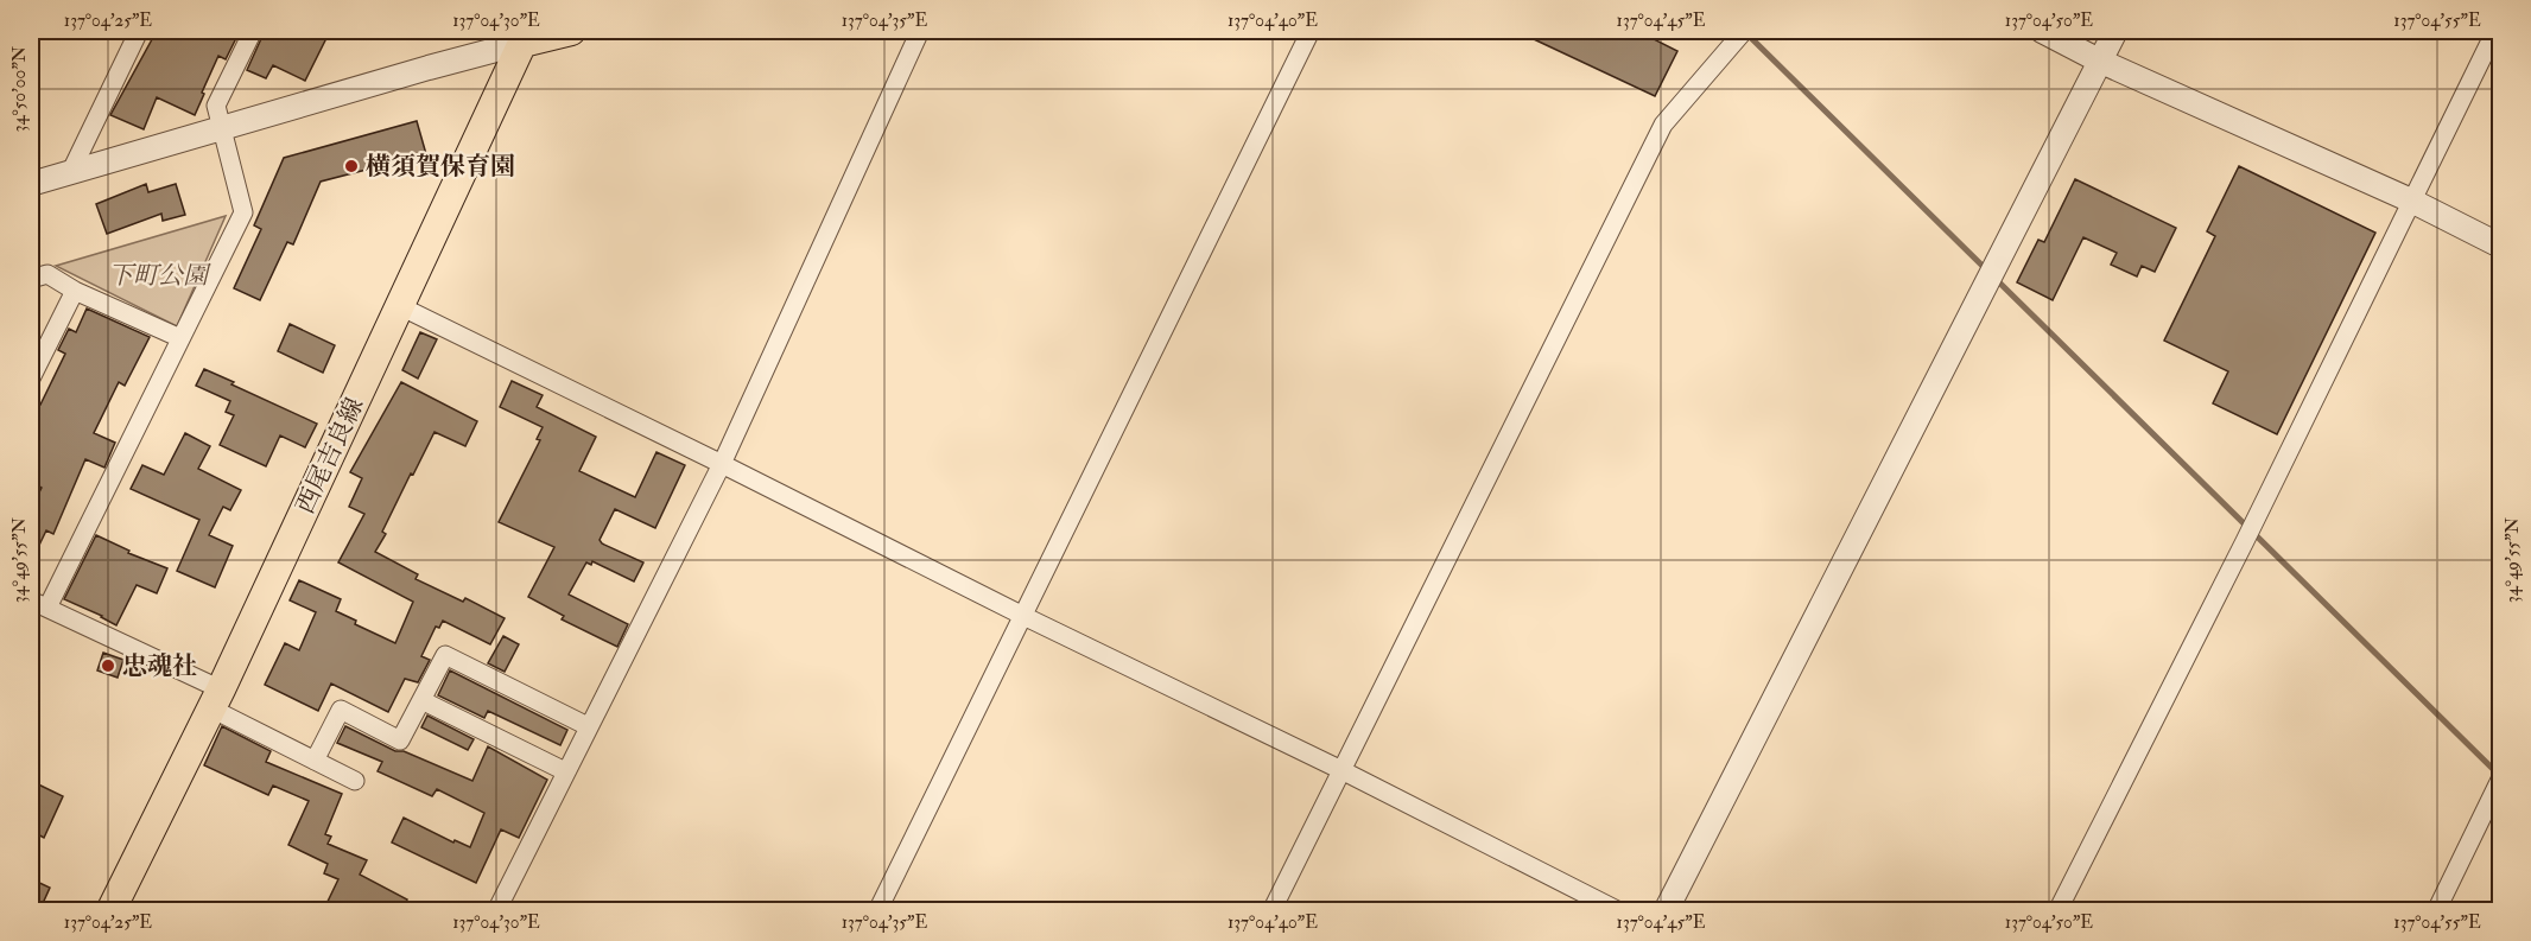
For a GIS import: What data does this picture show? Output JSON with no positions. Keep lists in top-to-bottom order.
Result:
{
  "streets": {
    "main road": ["西尾吉良線"]
  },
  "parks": ["下町公園"],
  "places": ["横須賀保育園", "忠魂社"],
  "coordinates": [
    "137°04'25\"E",
    "137°04'30\"E",
    "137°04'35\"E",
    "137°04'40\"E",
    "137°04'45\"E",
    "137°04'50\"E",
    "137°04'55\"E",
    "34°50'00\"N",
    "34°49'55\"N"
  ]
}
